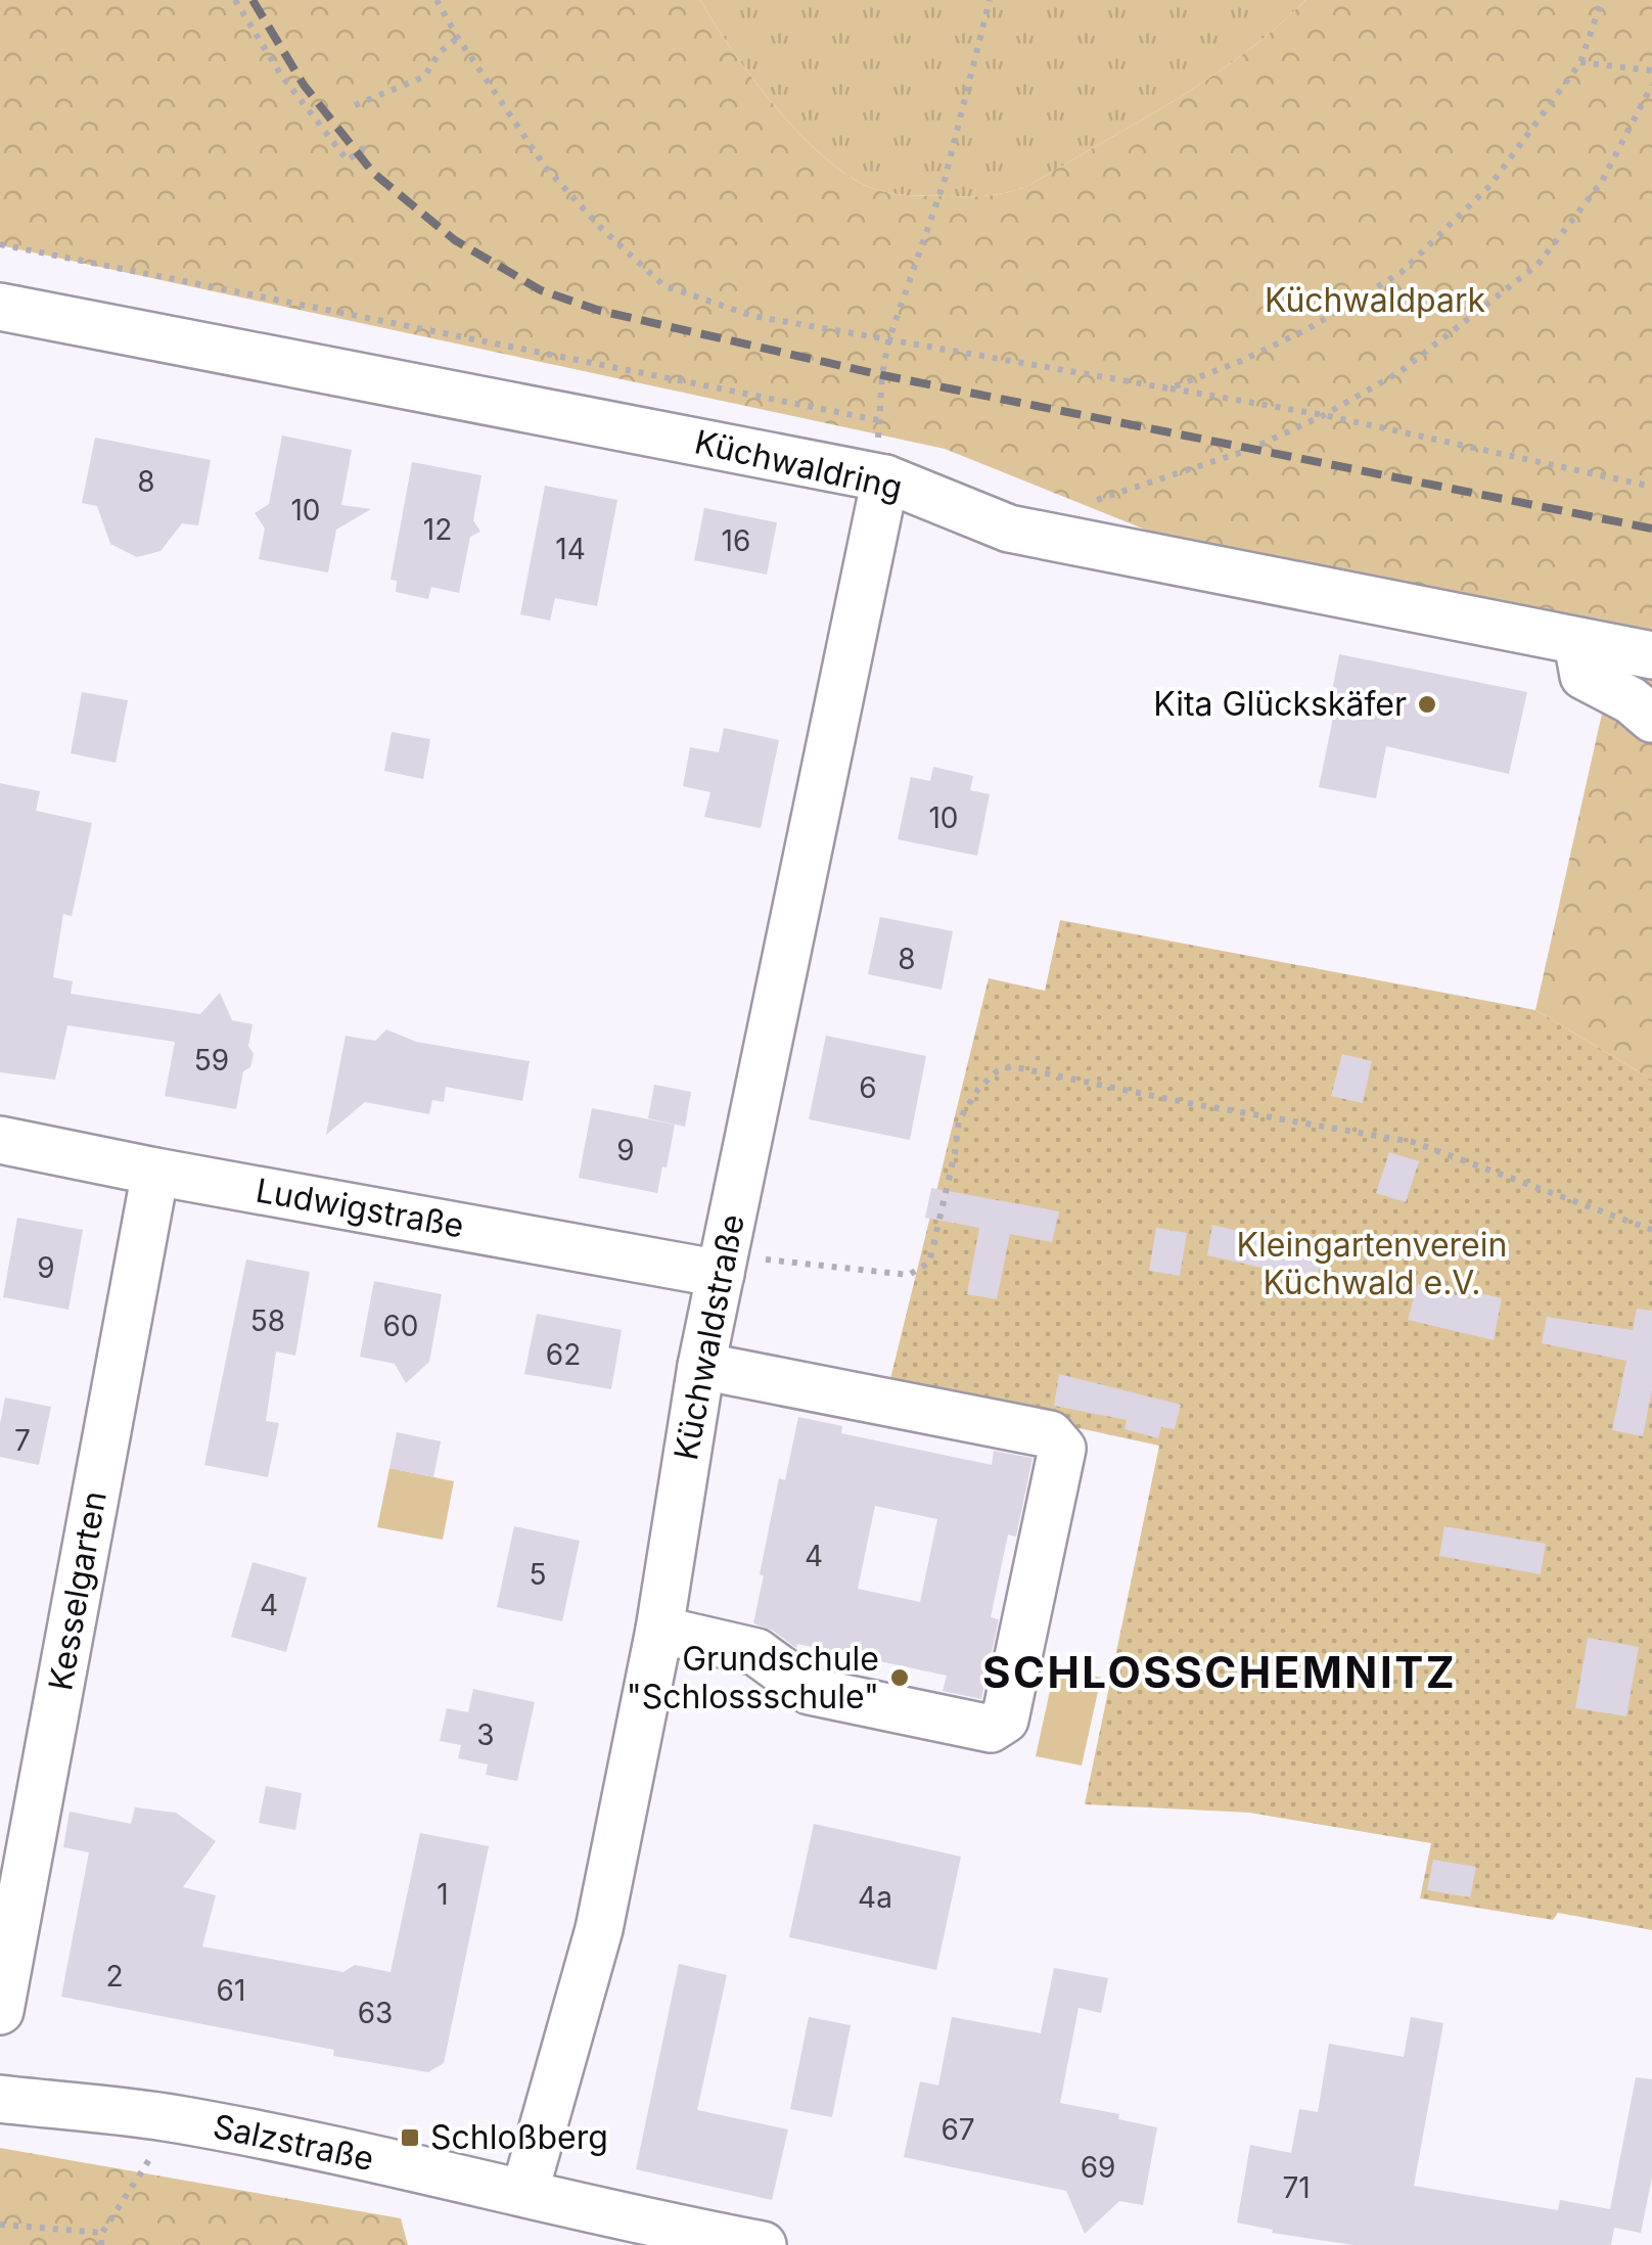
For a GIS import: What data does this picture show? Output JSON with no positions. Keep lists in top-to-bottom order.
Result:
{
  "streets": {
    "street": [
      "Küchwaldring",
      "Ludwigstraße",
      "Küchwaldstraße",
      "Kesselgarten",
      "Salzstraße"
    ]
  },
  "crossings": [
    ["Küchwaldring", "Küchwaldstraße"],
    ["Ludwigstraße", "Küchwaldstraße"],
    ["Ludwigstraße", "Kesselgarten"],
    ["Küchwaldstraße", "Salzstraße"]
  ],
  "districts": ["SCHLOSSCHEMNITZ"],
  "parks": ["Küchwaldpark", "Kleingartenverein Küchwald e.V."],
  "places": {
    "other": ["Kita Glückskäfer", "Grundschule \"Schlossschule\""],
    "transit": ["Schloßberg"]
  },
  "house_numbers": [
    "8",
    "10",
    "12",
    "16",
    "14",
    "10",
    "8",
    "59",
    "6",
    "9",
    "9",
    "58",
    "60",
    "62",
    "7",
    "4",
    "5",
    "4",
    "3",
    "1",
    "4a",
    "2",
    "61",
    "63",
    "67",
    "69",
    "71"
  ]
}
